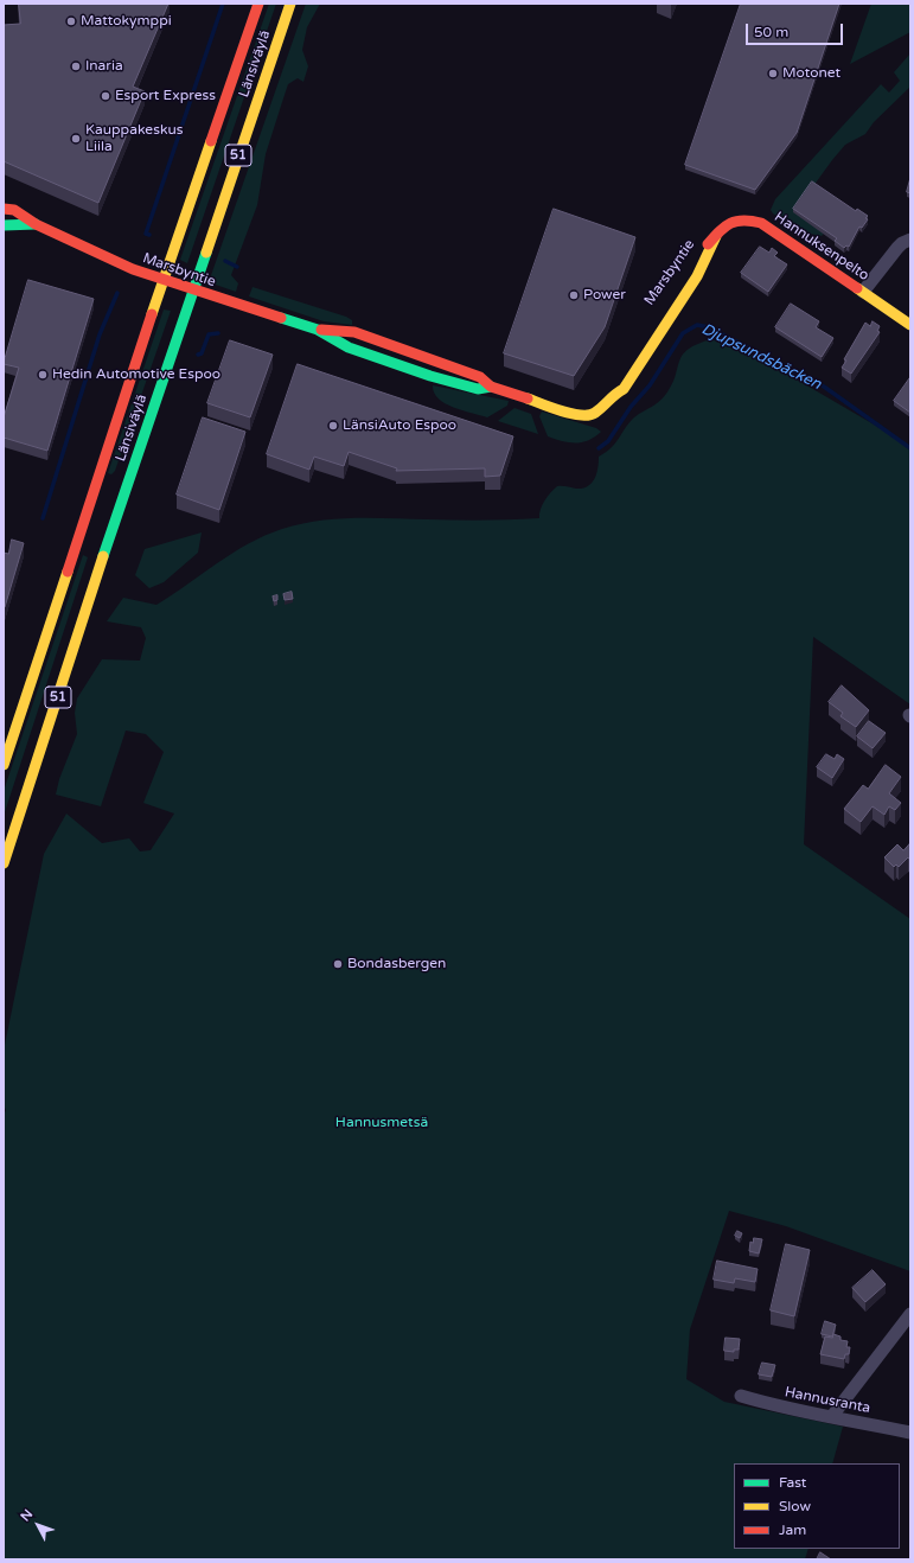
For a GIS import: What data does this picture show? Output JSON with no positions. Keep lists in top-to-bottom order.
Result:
{
  "streets": {
    "main road": [
      "Länsiväylä",
      "51",
      "Hannuksenpelto",
      "Marsbyntie"
    ],
    "street": ["Hannusranta"]
  },
  "crossings": [
    ["Hannuksenpelto", "Marsbyntie"]
  ],
  "water": ["Djupsundsbäcken"],
  "parks": ["Hannusmetsä"],
  "places": [
    "Mattokymppi",
    "Inaria",
    "Motonet",
    "Esport Express",
    "Kauppakeskus Liila",
    "Power",
    "Hedin Automotive Espoo",
    "LänsiAuto Espoo",
    "Bondasbergen"
  ],
  "legend": ["Fast", "Slow", "Jam"],
  "scale_bar": "50 m",
  "north": "top left"
}
